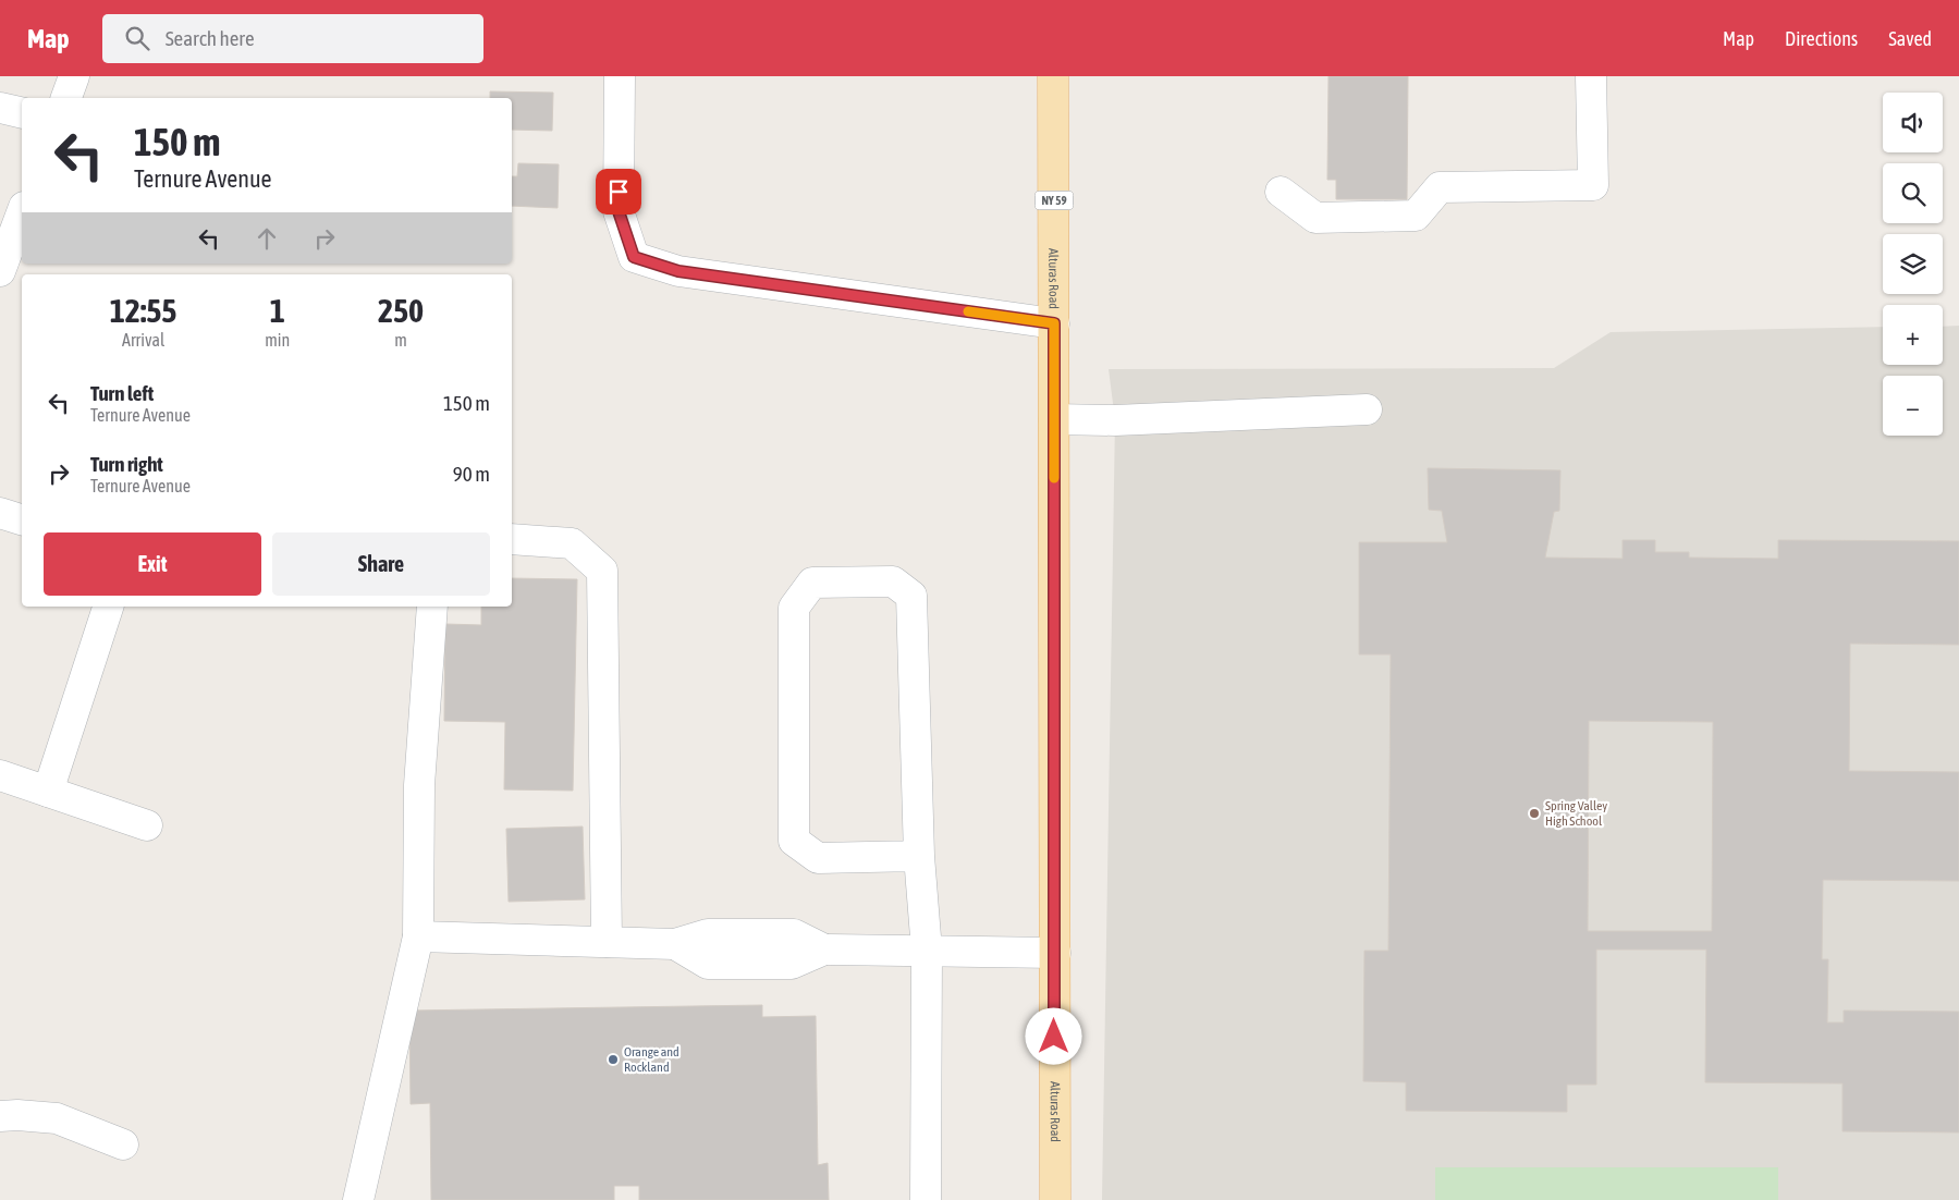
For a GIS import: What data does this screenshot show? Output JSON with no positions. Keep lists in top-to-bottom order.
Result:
{
  "streets": {
    "main road": ["NY 59", "Alturas Road"]
  },
  "places": ["Spring Valley High School", "Orange and Rockland"],
  "page": {
    "header": "Map",
    "search": "Search here",
    "nav": ["Map", "Directions", "Saved"],
    "map_buttons": ["+", "−"],
    "turn": ["150 m", "Ternure Avenue"],
    "eta": [
      "12:55",
      "Arrival",
      "1",
      "min",
      "250",
      "m"
    ],
    "list": [
      {
        "name": "Turn left",
        "note": "Ternure Avenue",
        "value": "150 m"
      },
      {
        "name": "Turn right",
        "note": "Ternure Avenue",
        "value": "90 m"
      }
    ],
    "buttons": ["Exit", "Share"]
  }
}
